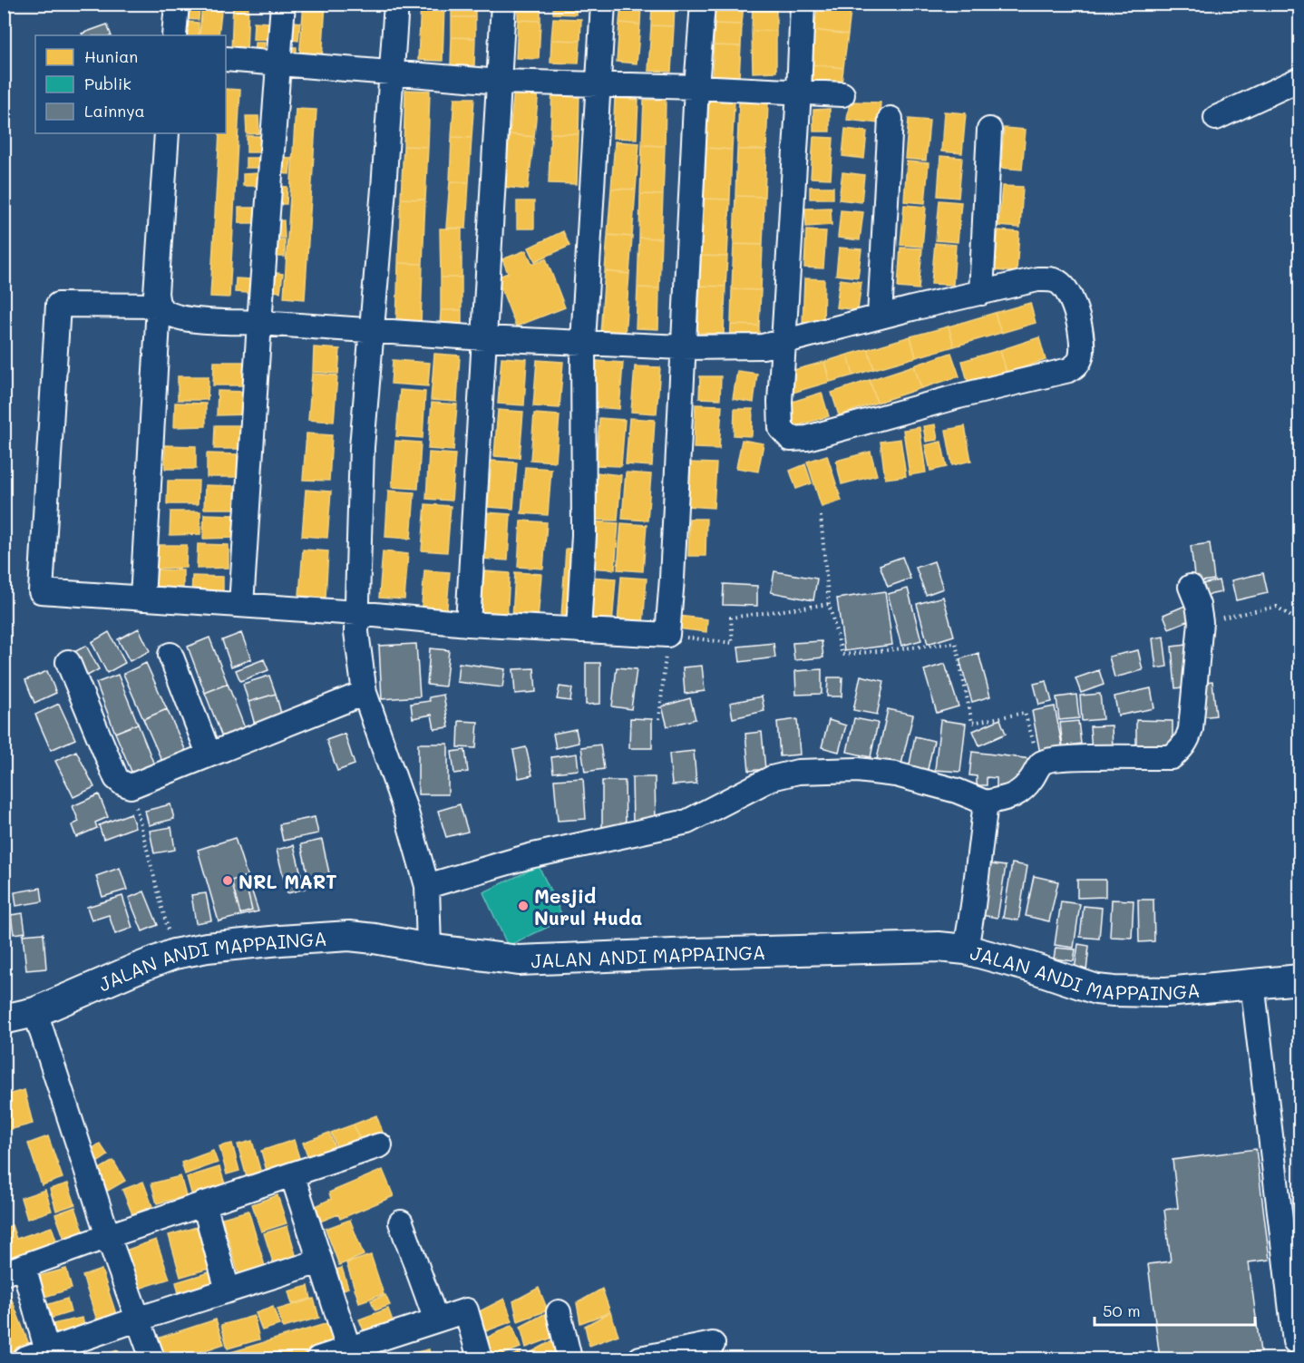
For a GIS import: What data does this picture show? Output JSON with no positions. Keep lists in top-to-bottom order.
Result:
{
  "streets": {
    "main road": ["JALAN ANDI MAPPAINGA"]
  },
  "places": ["NRL MART", "Mesjid Nurul Huda"],
  "legend": ["Hunian", "Publik", "Lainnya"],
  "scale_bar": "50 m"
}
